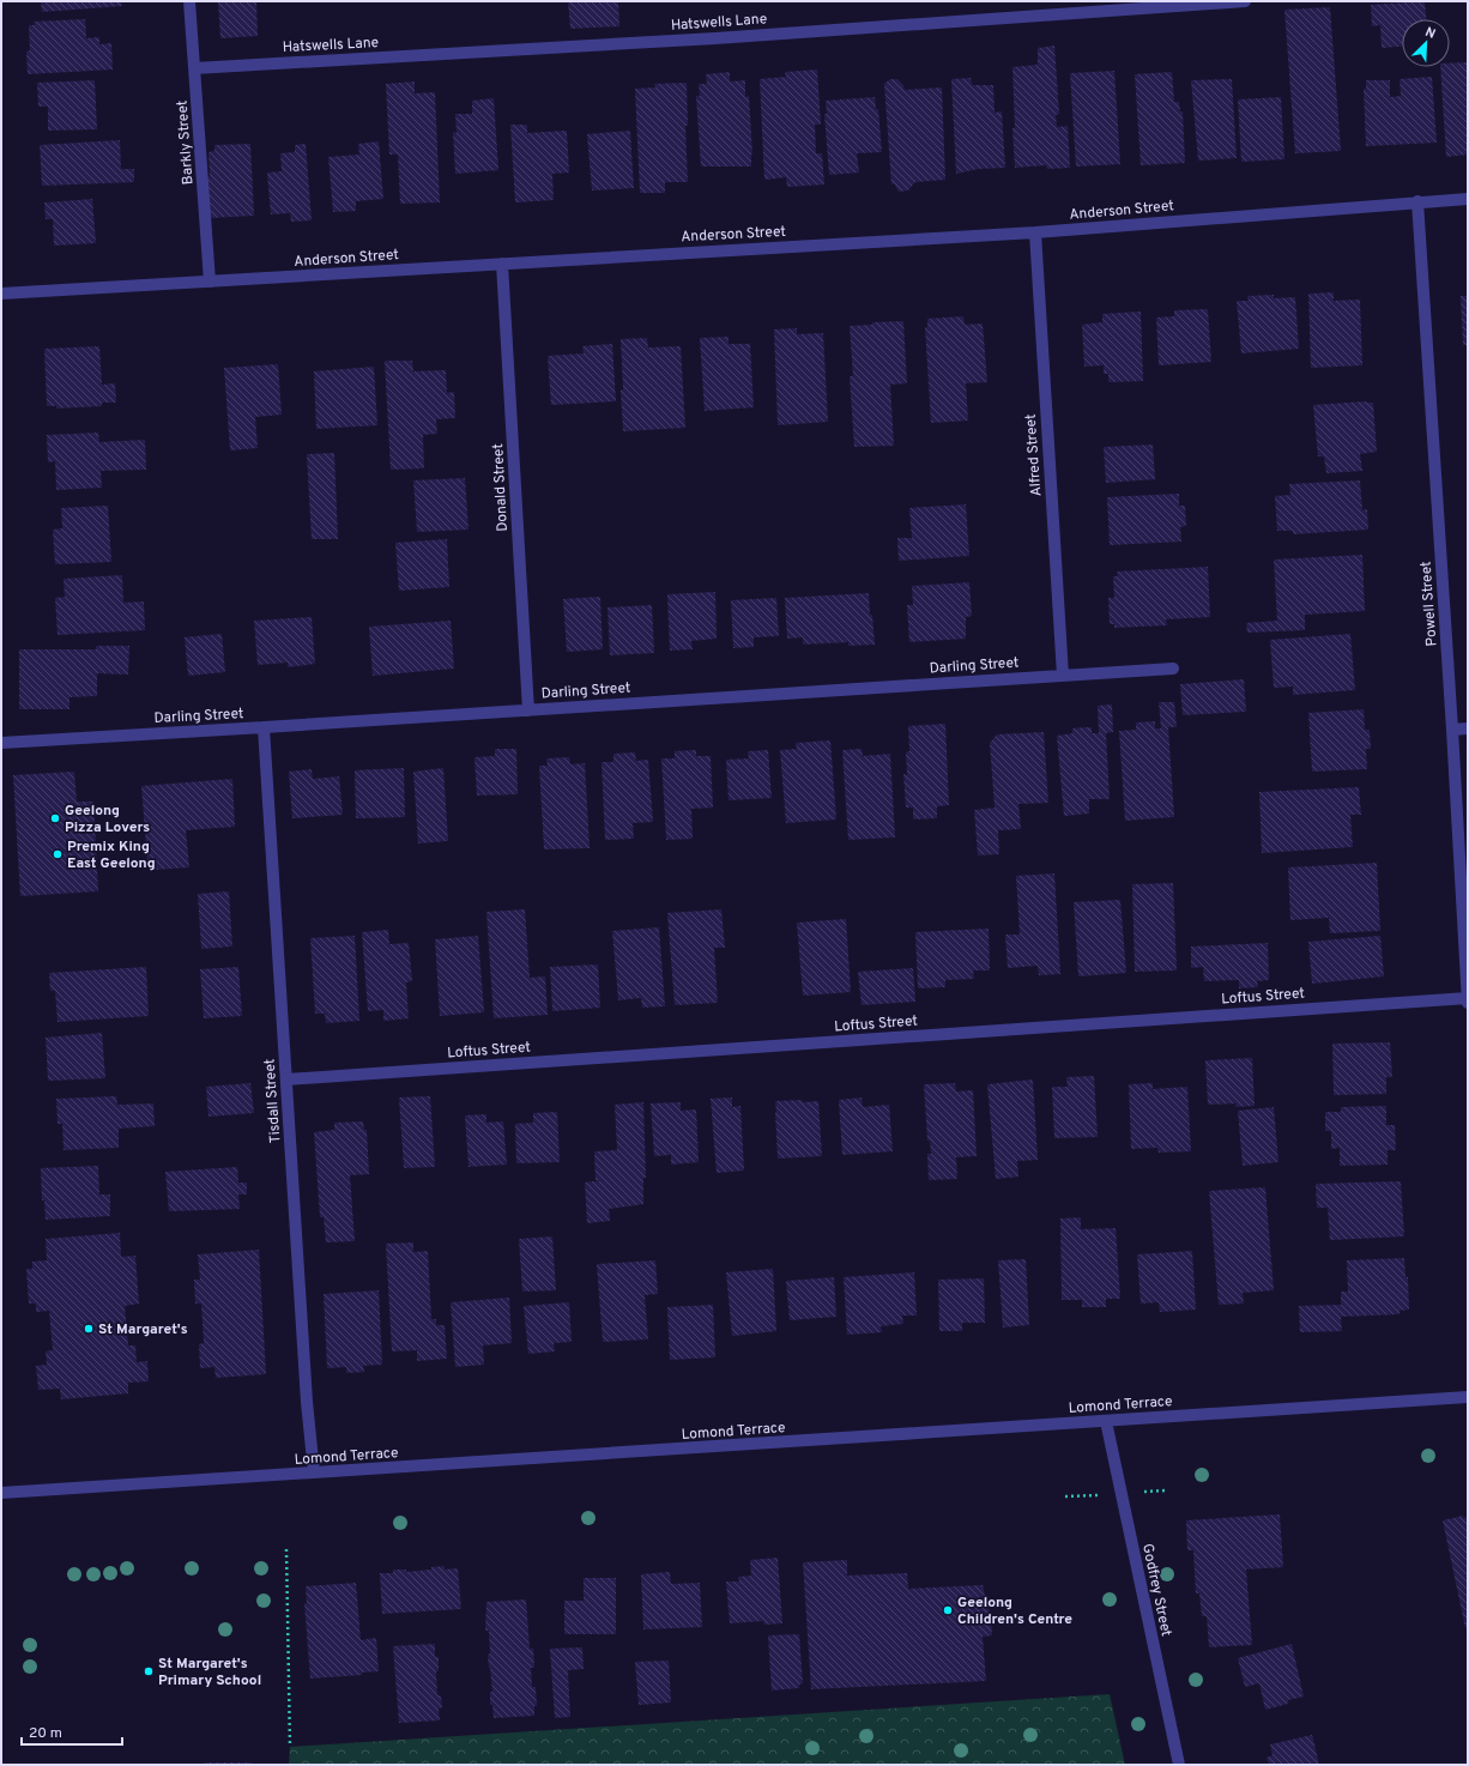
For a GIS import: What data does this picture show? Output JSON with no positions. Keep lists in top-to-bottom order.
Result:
{
  "streets": {
    "street": [
      "Hatswells Lane",
      "Barkly Street",
      "Anderson Street",
      "Alfred Street",
      "Donald Street",
      "Powell Street",
      "Darling Street",
      "Loftus Street",
      "Tisdall Street",
      "Lomond Terrace",
      "Godfrey Street"
    ]
  },
  "crossings": [
    ["Hatswells Lane", "Barkly Street"],
    ["Barkly Street", "Anderson Street"],
    ["Anderson Street", "Alfred Street"],
    ["Anderson Street", "Donald Street"],
    ["Anderson Street", "Powell Street"],
    ["Alfred Street", "Darling Street"],
    ["Donald Street", "Darling Street"],
    ["Powell Street", "Loftus Street"],
    ["Darling Street", "Tisdall Street"],
    ["Loftus Street", "Tisdall Street"],
    ["Tisdall Street", "Lomond Terrace"],
    ["Lomond Terrace", "Godfrey Street"]
  ],
  "places": [
    "Geelong Pizza Lovers",
    "Premix King East Geelong",
    "St Margaret's",
    "Geelong Children's Centre",
    "St Margaret's Primary School"
  ],
  "scale_bar": "20 m",
  "north": "top right"
}
